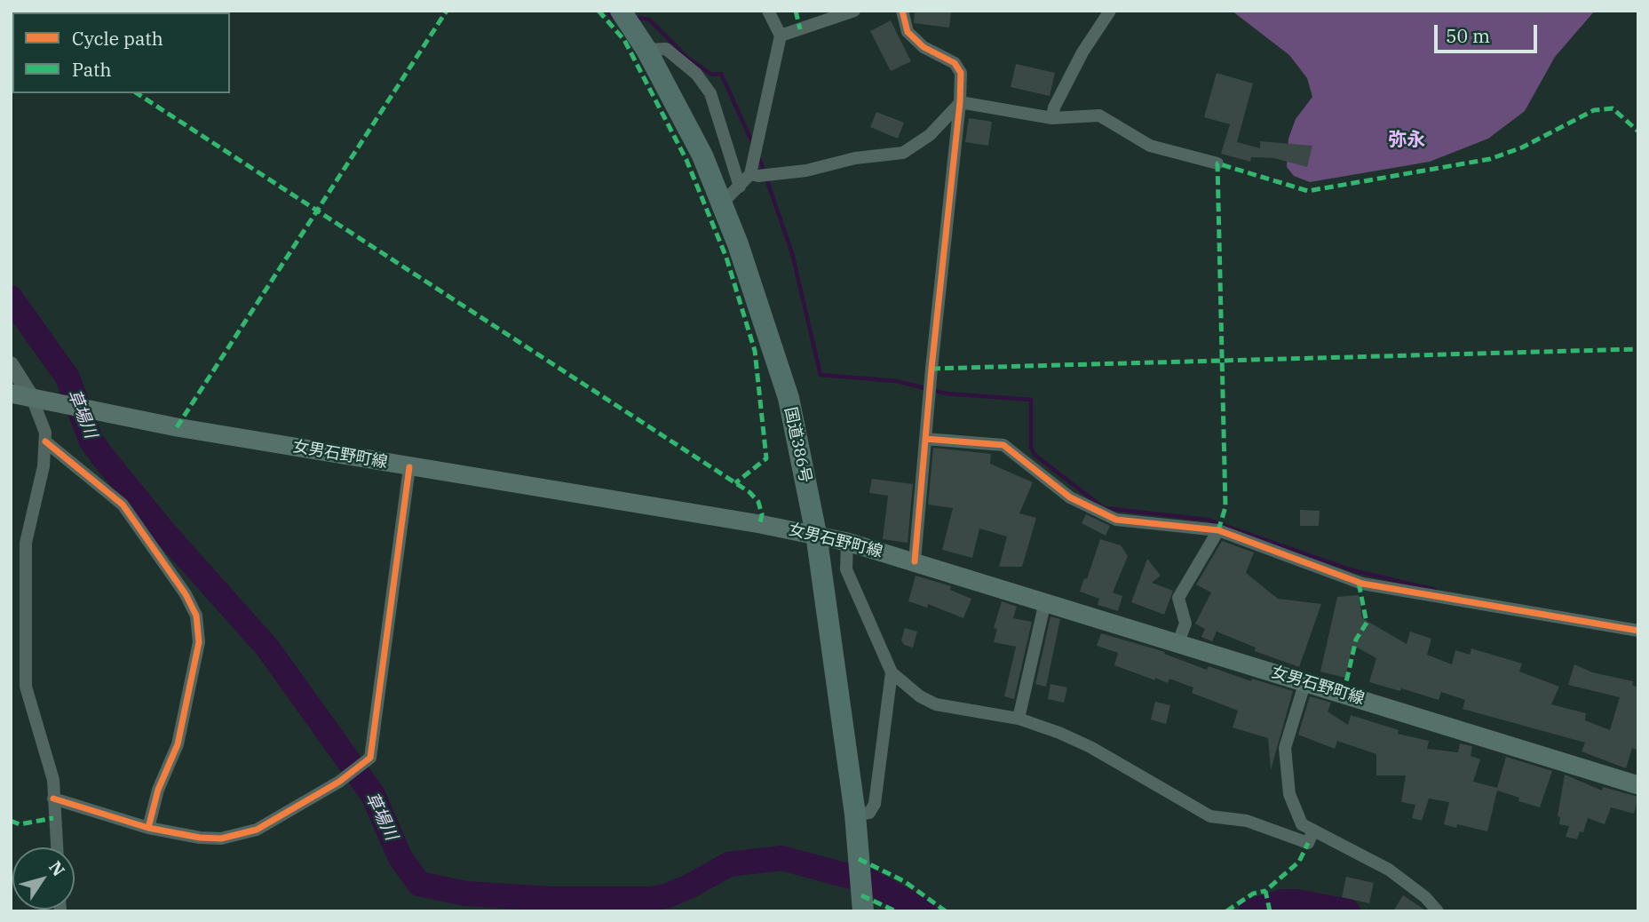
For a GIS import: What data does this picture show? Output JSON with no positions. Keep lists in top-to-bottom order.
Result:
{
  "streets": {
    "highway": ["国道386号"],
    "main road": ["女男石野町線"]
  },
  "crossings": [
    ["国道386号", "女男石野町線"]
  ],
  "districts": ["弥永"],
  "water": ["草場川"],
  "legend": ["Cycle path", "Path"],
  "scale_bar": "50 m",
  "north": "top right"
}
